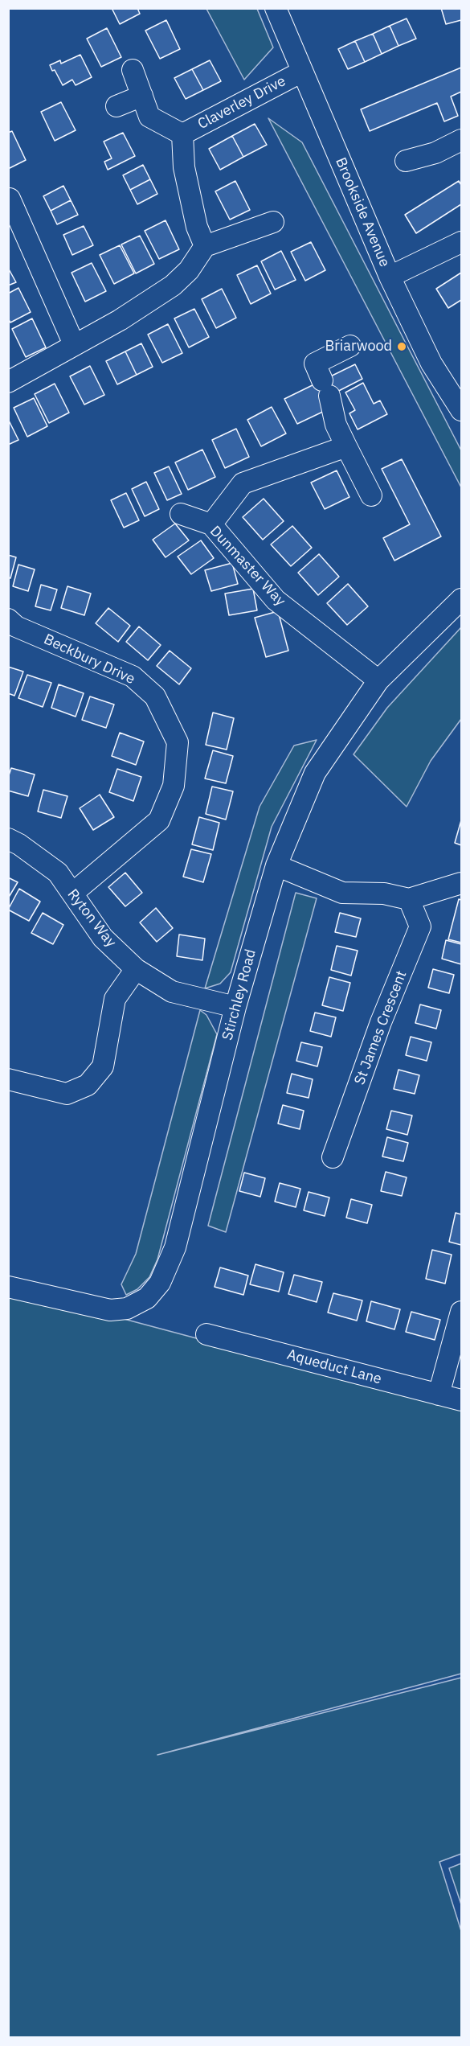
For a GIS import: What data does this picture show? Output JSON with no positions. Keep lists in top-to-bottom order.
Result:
{
  "streets": {
    "street": [
      "Claverley Drive",
      "Brookside Avenue",
      "Dunmaster Way",
      "Beckbury Drive",
      "Ryton Way",
      "Stirchley Road",
      "St James Crescent",
      "Aqueduct Lane"
    ]
  },
  "crossings": [
    ["Claverley Drive", "Brookside Avenue"],
    ["Dunmaster Way", "Stirchley Road"],
    ["Beckbury Drive", "Ryton Way"],
    ["Ryton Way", "Stirchley Road"]
  ],
  "places": ["Briarwood"]
}
